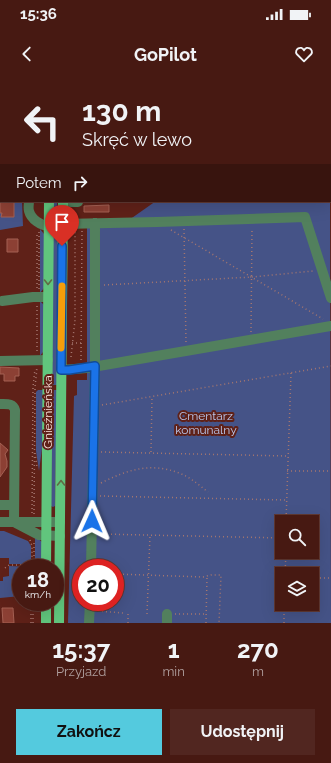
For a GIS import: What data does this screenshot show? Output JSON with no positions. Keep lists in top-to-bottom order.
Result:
{
  "streets": {
    "main road": ["Gnieźnieńska"]
  },
  "parks": ["Cmentarz komunalny"],
  "page": {
    "status": "15:36",
    "header": "GoPilot",
    "turn": ["130 m", "Skręć w lewo"],
    "then": "Potem",
    "speed": "18 km/h",
    "limit": "20",
    "eta": [
      "15:37",
      "Przyjazd",
      "1",
      "min",
      "270",
      "m"
    ],
    "buttons": ["Zakończ", "Udostępnij"]
  }
}
